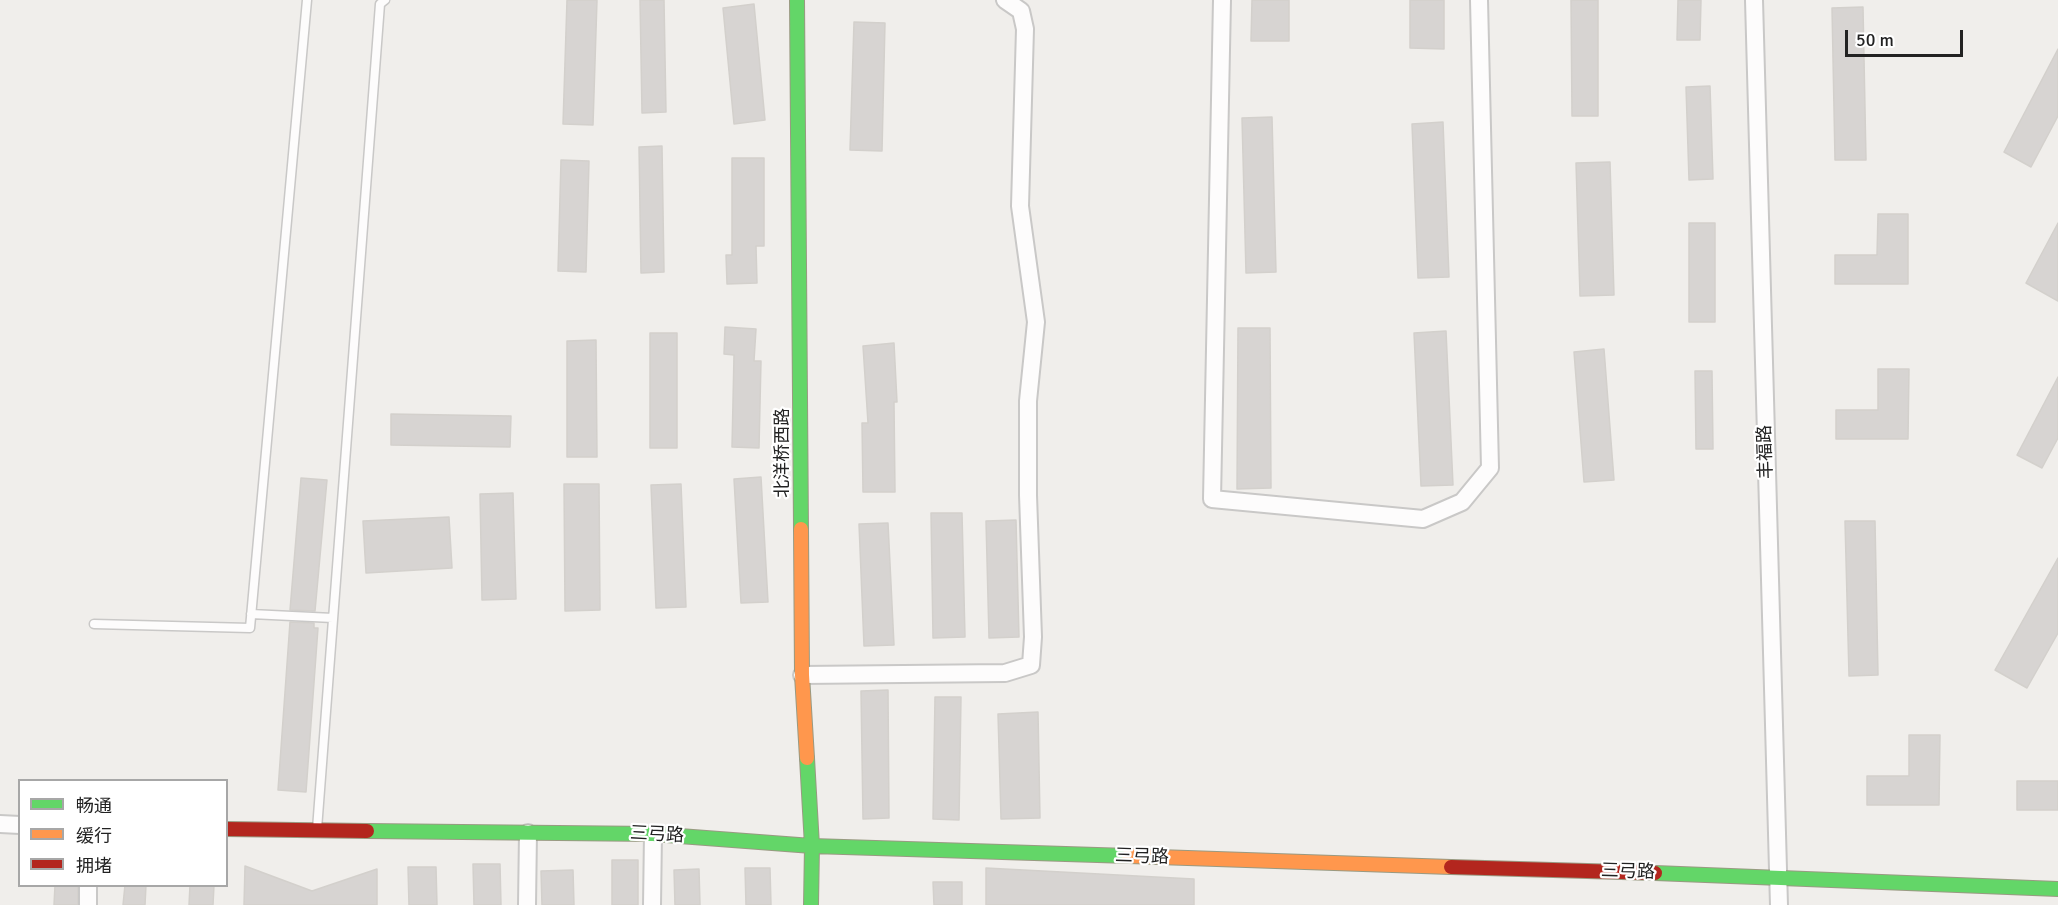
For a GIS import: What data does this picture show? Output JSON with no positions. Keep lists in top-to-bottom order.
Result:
{
  "streets": {
    "street": ["丰福路", "北洋桥西路", "三弓路"]
  },
  "crossings": [
    ["丰福路", "三弓路"],
    ["北洋桥西路", "三弓路"]
  ],
  "legend": ["畅通", "缓行", "拥堵"],
  "scale_bar": "50 m"
}
